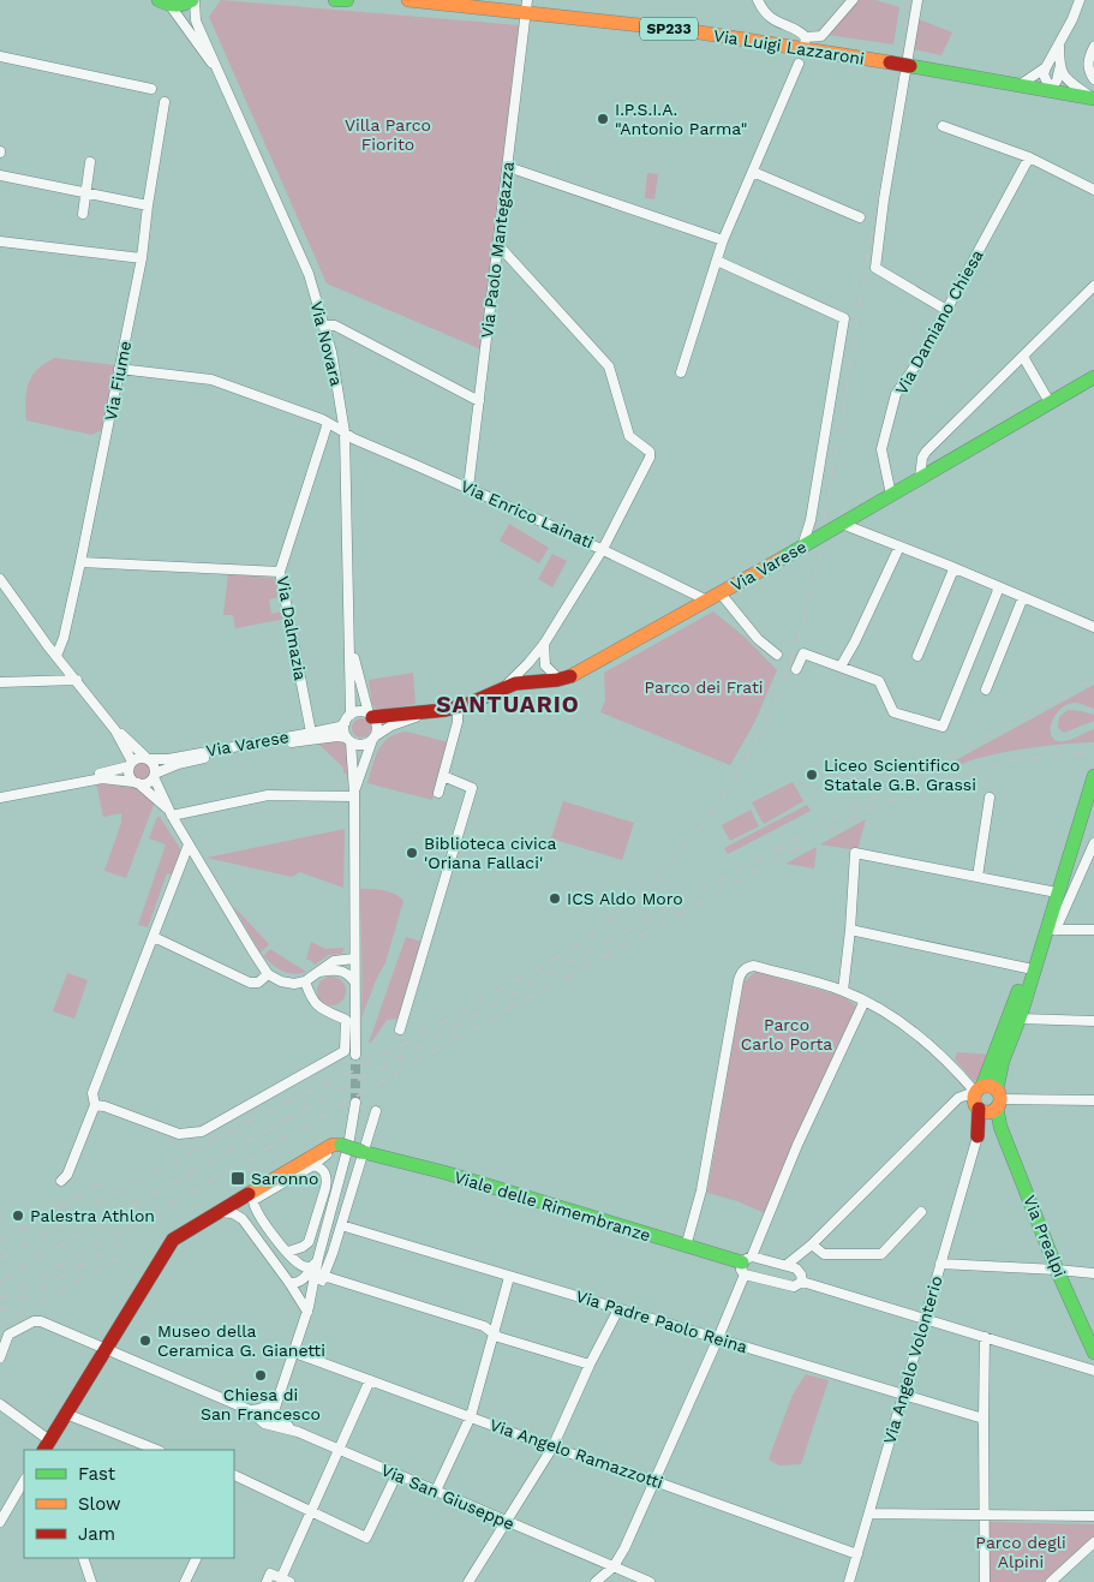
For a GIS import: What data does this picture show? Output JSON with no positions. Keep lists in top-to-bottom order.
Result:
{
  "streets": {
    "street": [
      "SP233",
      "Via Luigi Lazzaroni",
      "Via Paolo Mantegazza",
      "Via Damiano Chiesa",
      "Via Novara",
      "Via Fiume",
      "Via Enrico Lainati",
      "Via Varese",
      "Via Dalmazia",
      "Viale delle Rimembranze",
      "Via Prealpi",
      "Via Padre Paolo Reina",
      "Via Angelo Volonterio",
      "Via Angelo Ramazzotti",
      "Via San Giuseppe"
    ]
  },
  "crossings": [
    ["Via Luigi Lazzaroni", "Via Paolo Mantegazza"],
    ["Via Paolo Mantegazza", "Via Enrico Lainati"],
    ["Via Damiano Chiesa", "Via Varese"],
    ["Via Novara", "Via Enrico Lainati"],
    ["Via Novara", "Via Varese"],
    ["Via Fiume", "Via Enrico Lainati"],
    ["Via Enrico Lainati", "Via Varese"],
    ["Via Enrico Lainati", "Via Dalmazia"],
    ["Via Varese", "Via Dalmazia"],
    ["Via Prealpi", "Via Angelo Volonterio"],
    ["Via Padre Paolo Reina", "Via Angelo Volonterio"],
    ["Via Angelo Volonterio", "Via Angelo Ramazzotti"]
  ],
  "districts": ["SANTUARIO"],
  "parks": [
    "Villa Parco Fiorito",
    "Parco dei Frati",
    "Parco Carlo Porta",
    "Parco degli Alpini"
  ],
  "places": {
    "other": [
      "I.P.S.I.A. \"Antonio Parma\"",
      "Liceo Scientifico Statale G.B. Grassi",
      "Biblioteca civica 'Oriana Fallaci'",
      "ICS Aldo Moro",
      "Palestra Athlon",
      "Museo della Ceramica G. Gianetti",
      "Chiesa di San Francesco"
    ],
    "transit": ["Saronno"]
  },
  "legend": ["Fast", "Slow", "Jam"]
}
